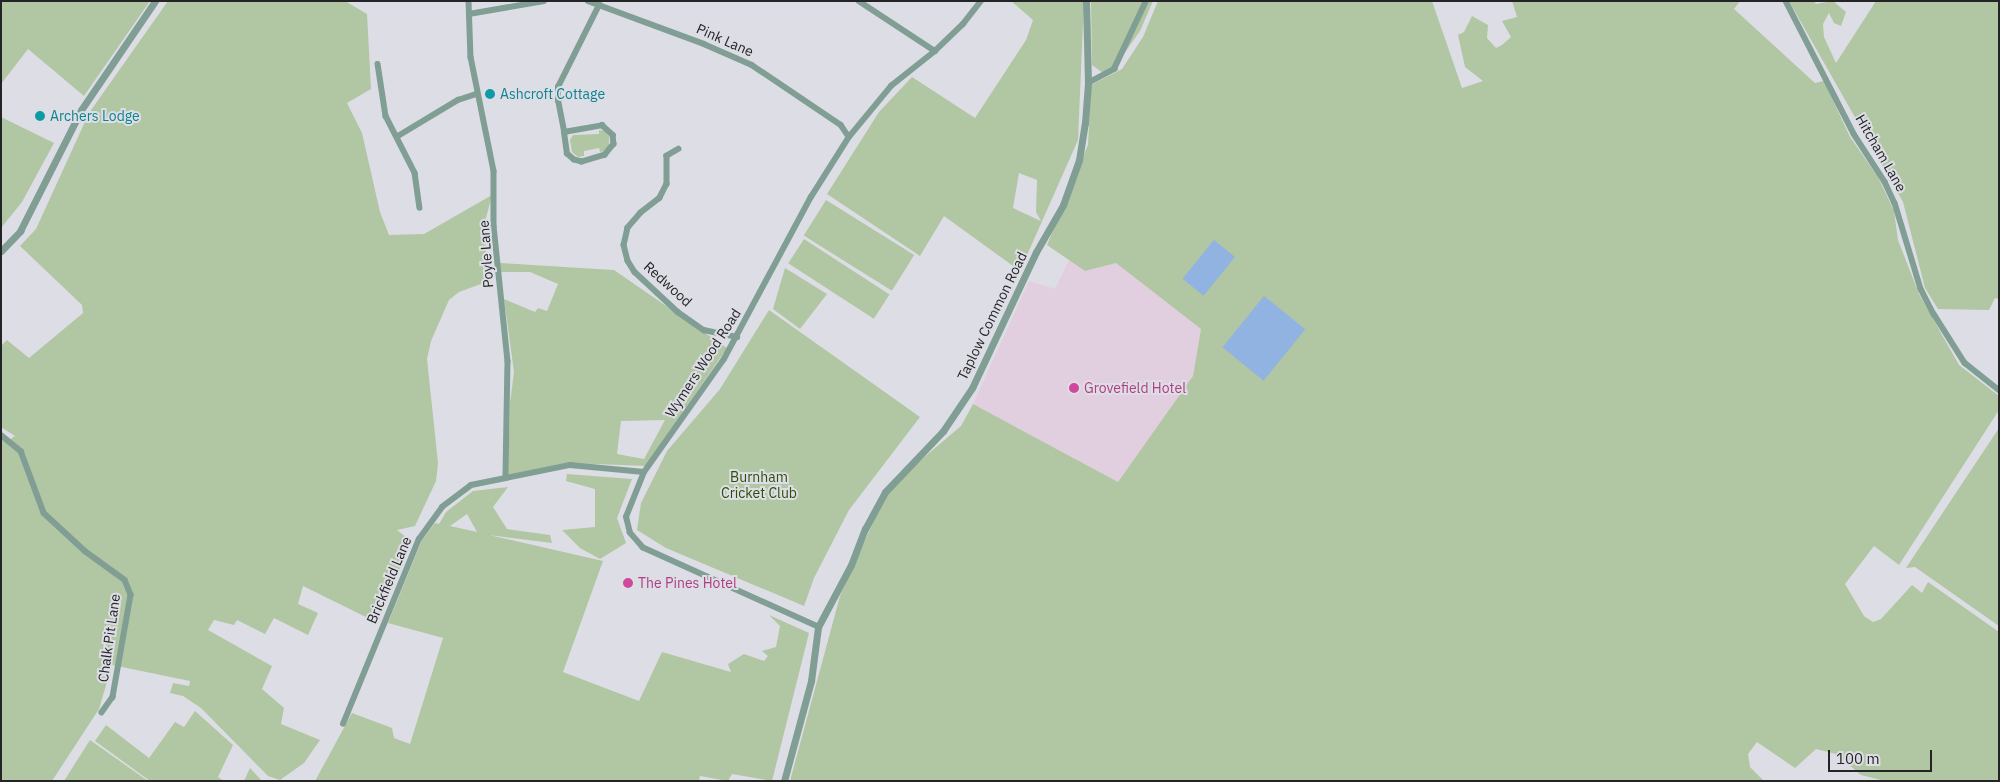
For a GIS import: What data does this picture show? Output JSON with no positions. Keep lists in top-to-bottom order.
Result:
{
  "streets": {
    "street": [
      "Pink Lane",
      "Hitcham Lane",
      "Poyle Lane",
      "Redwood",
      "Taplow Common Road",
      "Wymers Wood Road",
      "Brickfield Lane",
      "Chalk Pit Lane"
    ]
  },
  "crossings": [
    ["Pink Lane", "Wymers Wood Road"],
    ["Poyle Lane", "Brickfield Lane"],
    ["Redwood", "Wymers Wood Road"],
    ["Taplow Common Road", "Wymers Wood Road"],
    ["Wymers Wood Road", "Brickfield Lane"]
  ],
  "parks": ["Burnham Cricket Club"],
  "places": [
    "Ashcroft Cottage",
    "Archers Lodge",
    "Grovefield Hotel",
    "The Pines Hotel"
  ],
  "scale_bar": "100 m"
}
